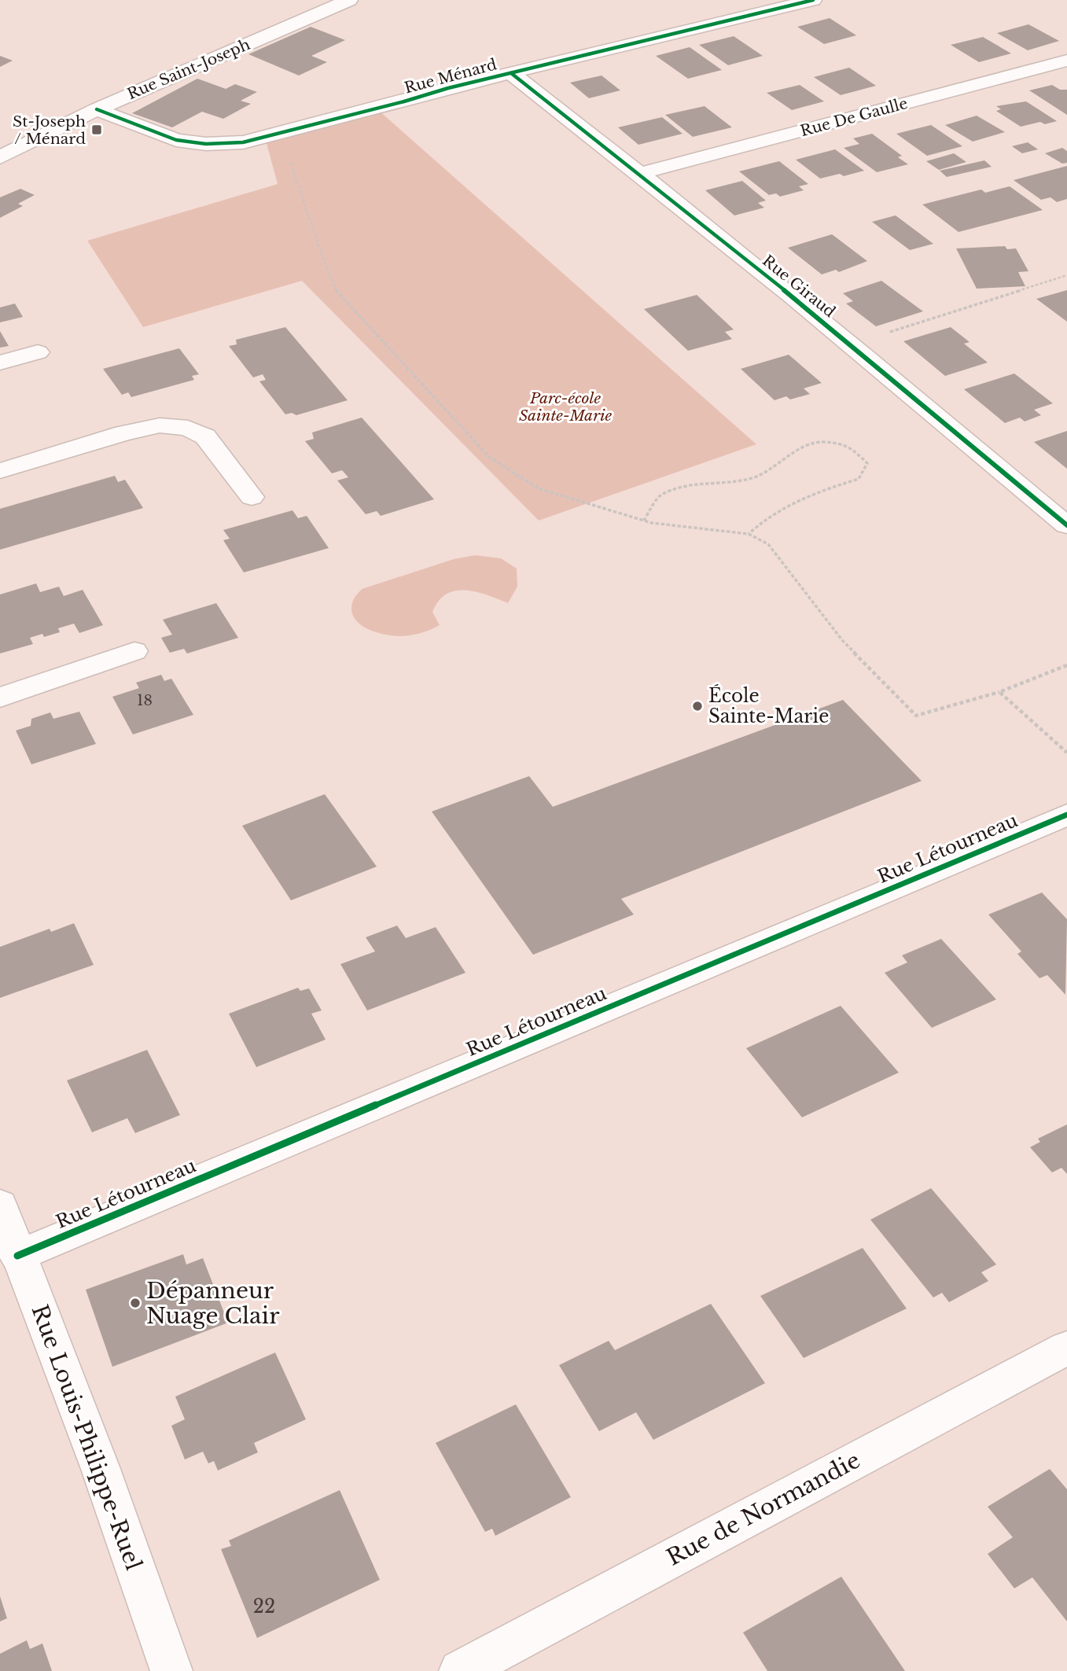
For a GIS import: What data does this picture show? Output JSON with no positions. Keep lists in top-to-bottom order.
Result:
{
  "streets": {
    "street": [
      "Rue Saint-Joseph",
      "Rue Ménard",
      "Rue De Gaulle",
      "Rue Giraud",
      "Rue Létourneau",
      "Rue Louis-Philippe-Ruel",
      "Rue de Normandie"
    ]
  },
  "crossings": [
    ["Rue Saint-Joseph", "Rue Ménard"],
    ["Rue Ménard", "Rue Giraud"],
    ["Rue De Gaulle", "Rue Giraud"],
    ["Rue Létourneau", "Rue Louis-Philippe-Ruel"]
  ],
  "parks": ["Parc-école Sainte-Marie"],
  "places": {
    "transit": ["St-Joseph / Ménard"],
    "other": ["École Sainte-Marie", "Dépanneur Nuage Clair"]
  },
  "house_numbers": ["18", "22"]
}
